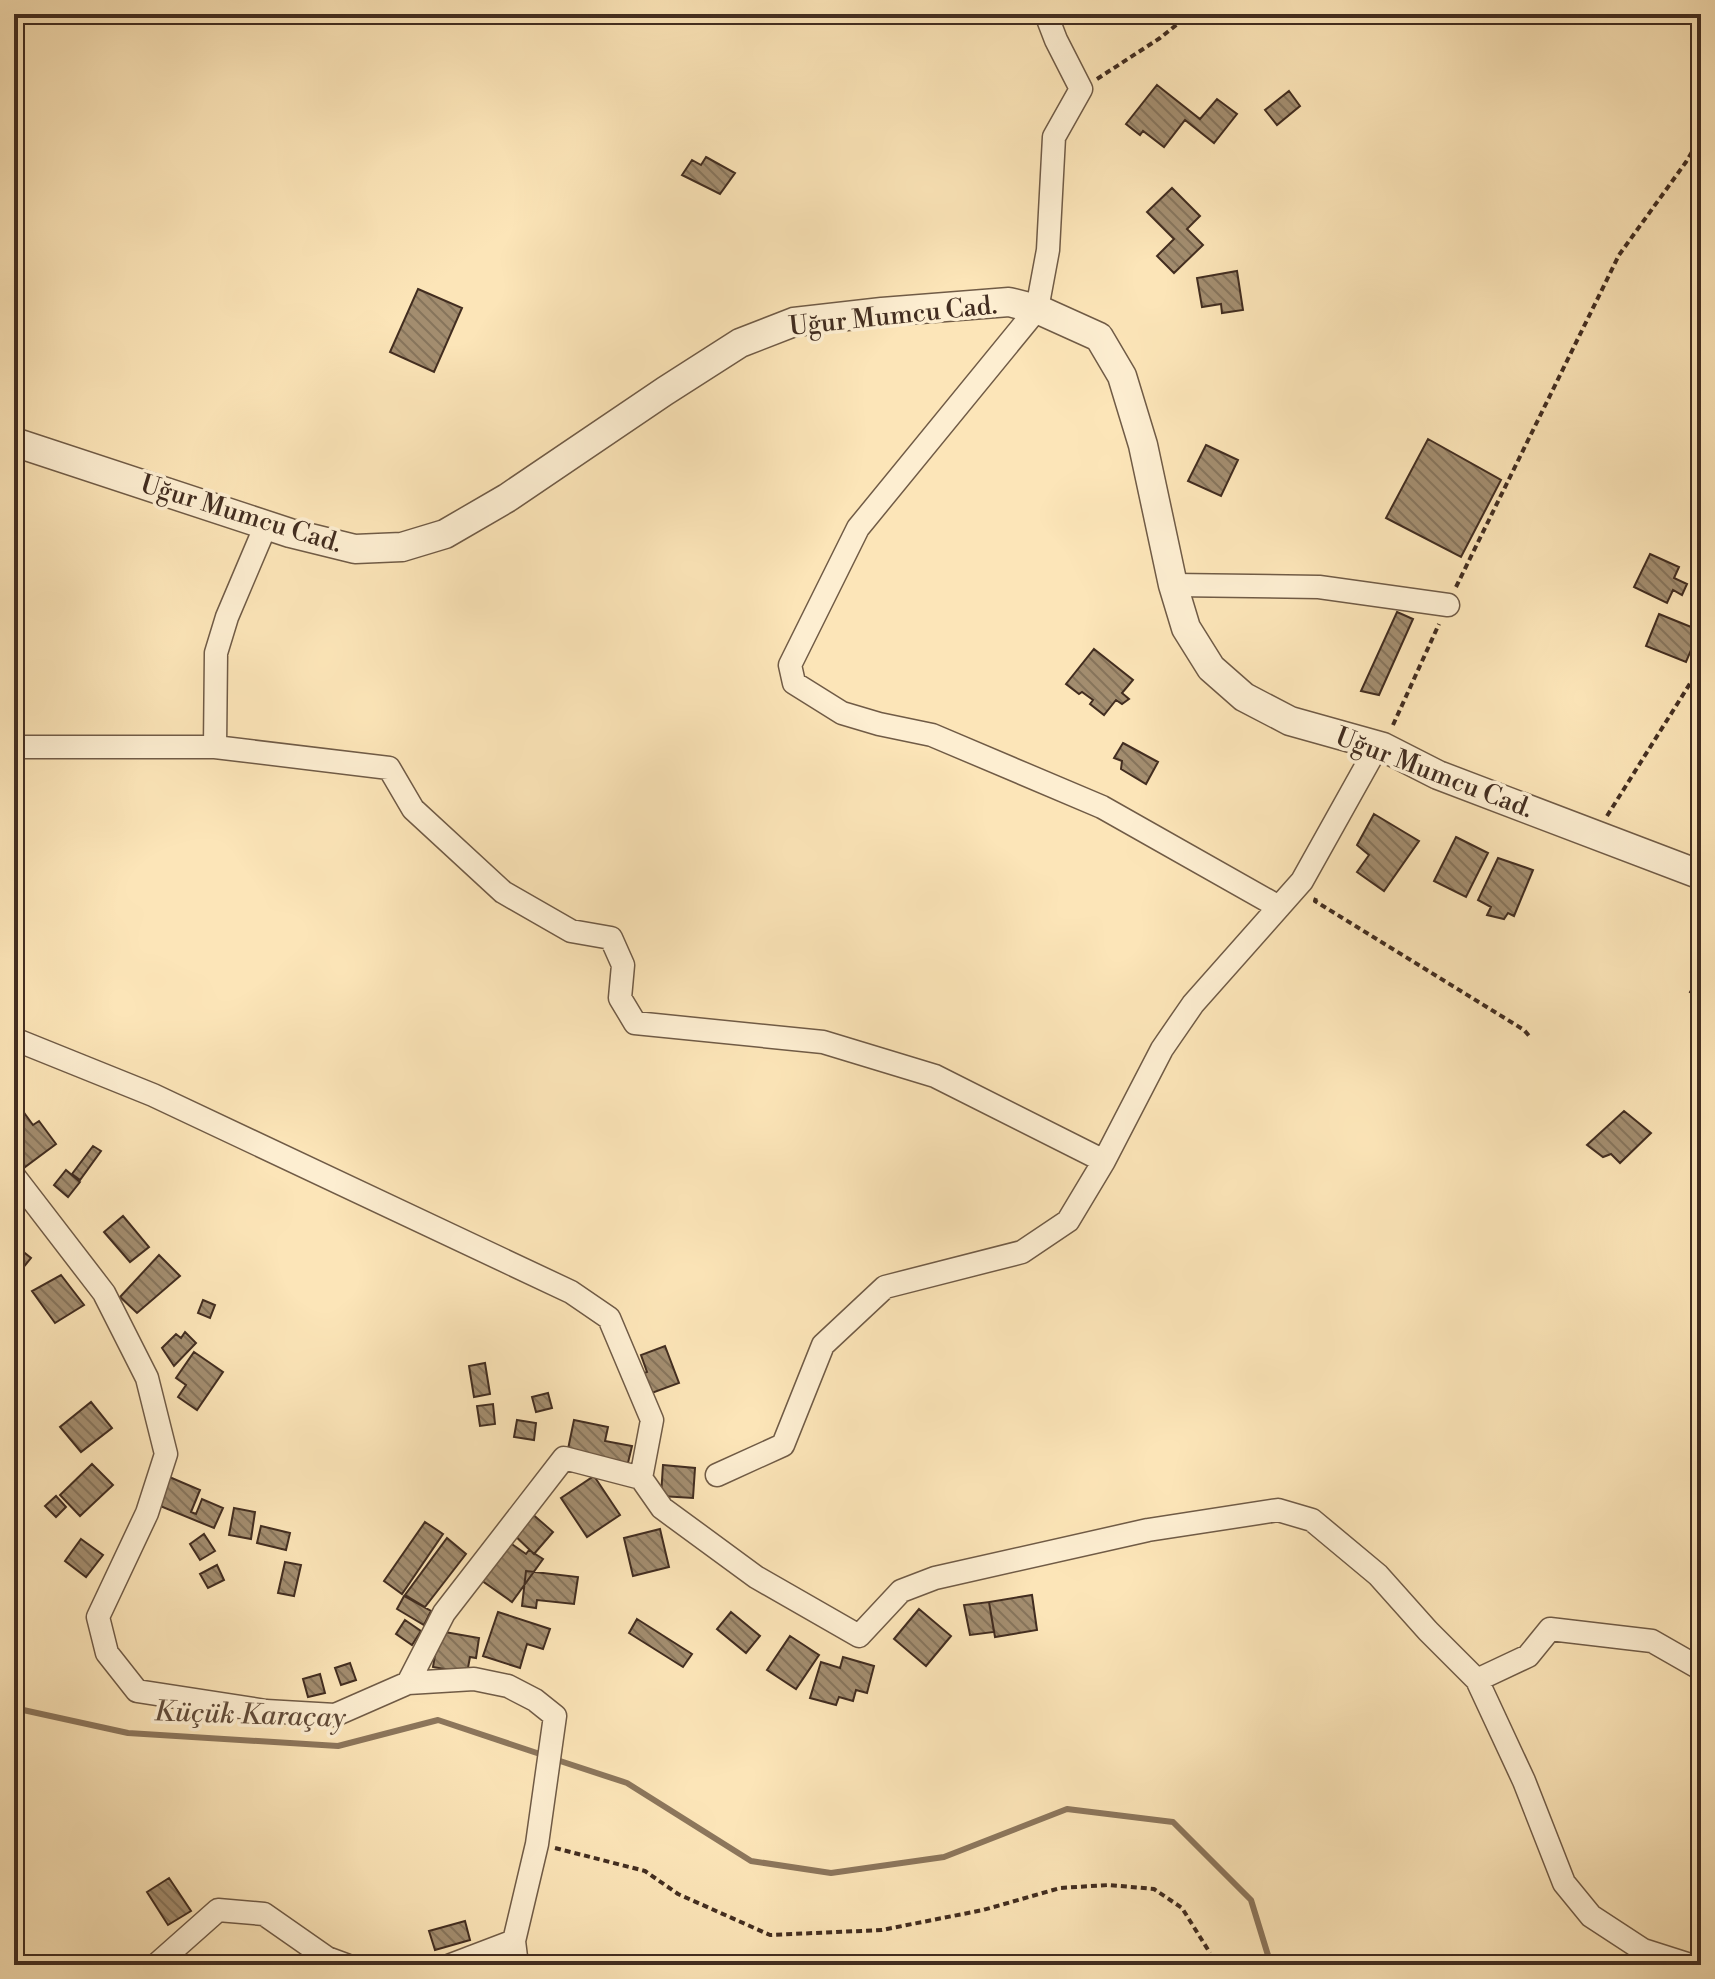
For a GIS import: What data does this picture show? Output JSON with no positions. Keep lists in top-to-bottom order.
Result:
{
  "streets": {
    "street": ["Uğur Mumcu Cad."]
  },
  "water": ["Küçük Karaçay"]
}
